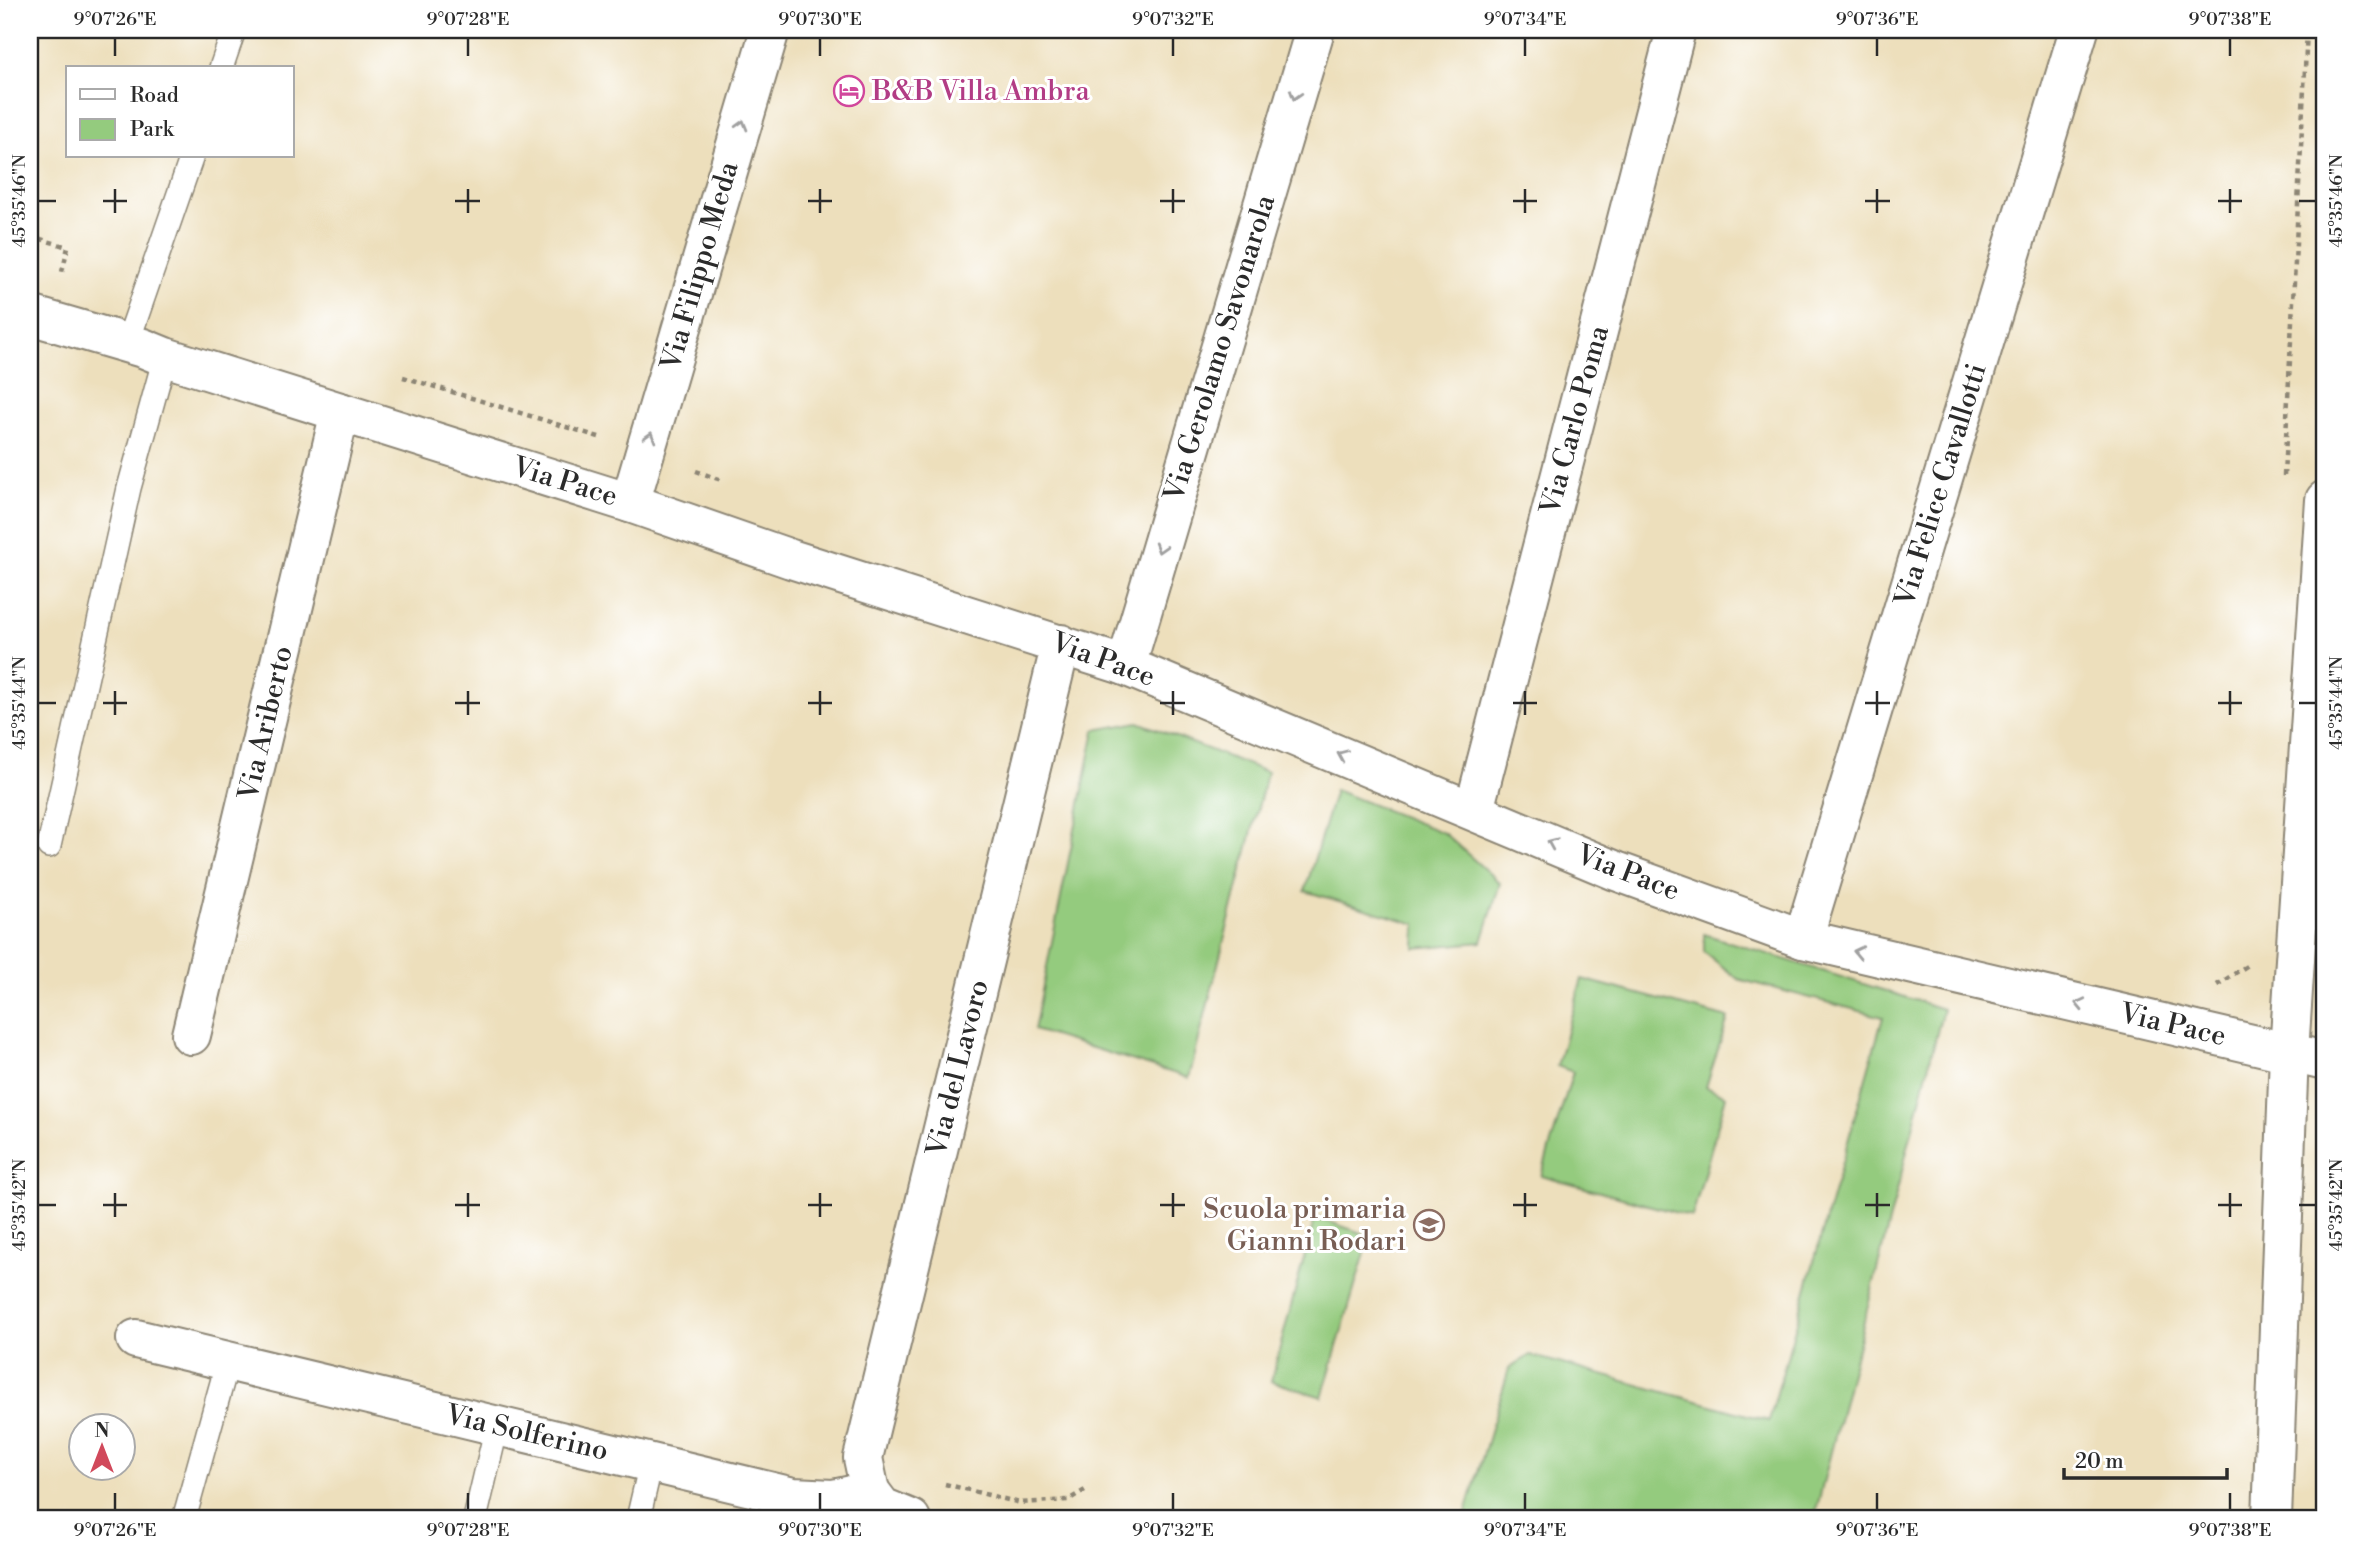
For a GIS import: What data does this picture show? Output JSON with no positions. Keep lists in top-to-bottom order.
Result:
{
  "streets": {
    "street": [
      "Via Filippo Meda",
      "Via Gerolamo Savonarola",
      "Via Carlo Poma",
      "Via Pace",
      "Via Felice Cavallotti",
      "Via Ariberto",
      "Via del Lavoro",
      "Via Solferino"
    ]
  },
  "crossings": [
    ["Via Filippo Meda", "Via Pace"],
    ["Via Gerolamo Savonarola", "Via Pace"],
    ["Via Carlo Poma", "Via Pace"],
    ["Via Pace", "Via Felice Cavallotti"],
    ["Via Pace", "Via Ariberto"],
    ["Via Pace", "Via del Lavoro"],
    ["Via del Lavoro", "Via Solferino"]
  ],
  "one_way": ["Via Filippo Meda", "Via Gerolamo Savonarola", "Via Pace"],
  "places": {
    "hotel": ["B&B Villa Ambra"],
    "school or university": ["Scuola primaria Gianni Rodari"]
  },
  "legend": ["Road", "Park"],
  "scale_bar": "20 m",
  "north": "top",
  "coordinates": [
    "9°07'26\"E",
    "9°07'28\"E",
    "9°07'30\"E",
    "9°07'32\"E",
    "9°07'34\"E",
    "9°07'36\"E",
    "9°07'38\"E",
    "45°35'46\"N",
    "45°35'44\"N",
    "45°35'42\"N"
  ]
}
